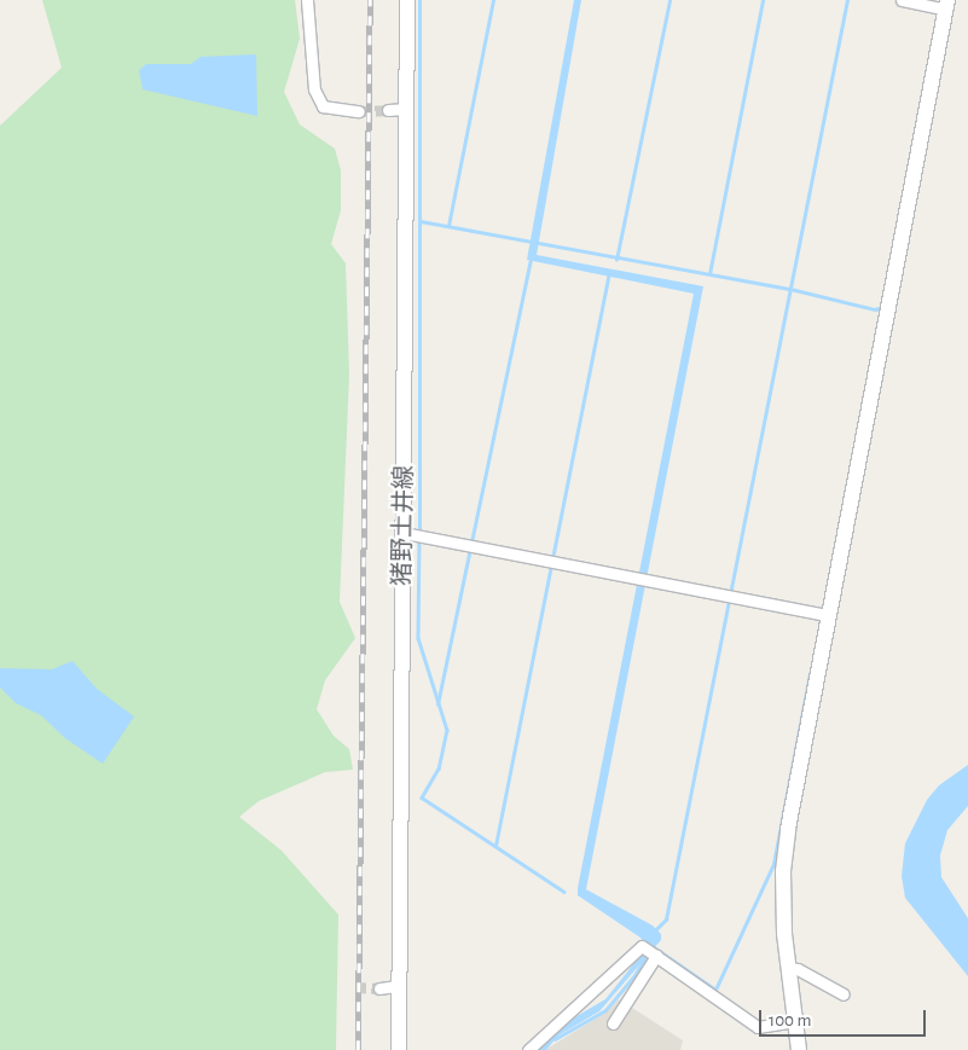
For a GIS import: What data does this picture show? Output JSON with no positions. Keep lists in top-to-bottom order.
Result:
{
  "streets": {
    "street": ["猪野土井線"]
  },
  "scale_bar": "100 m"
}
